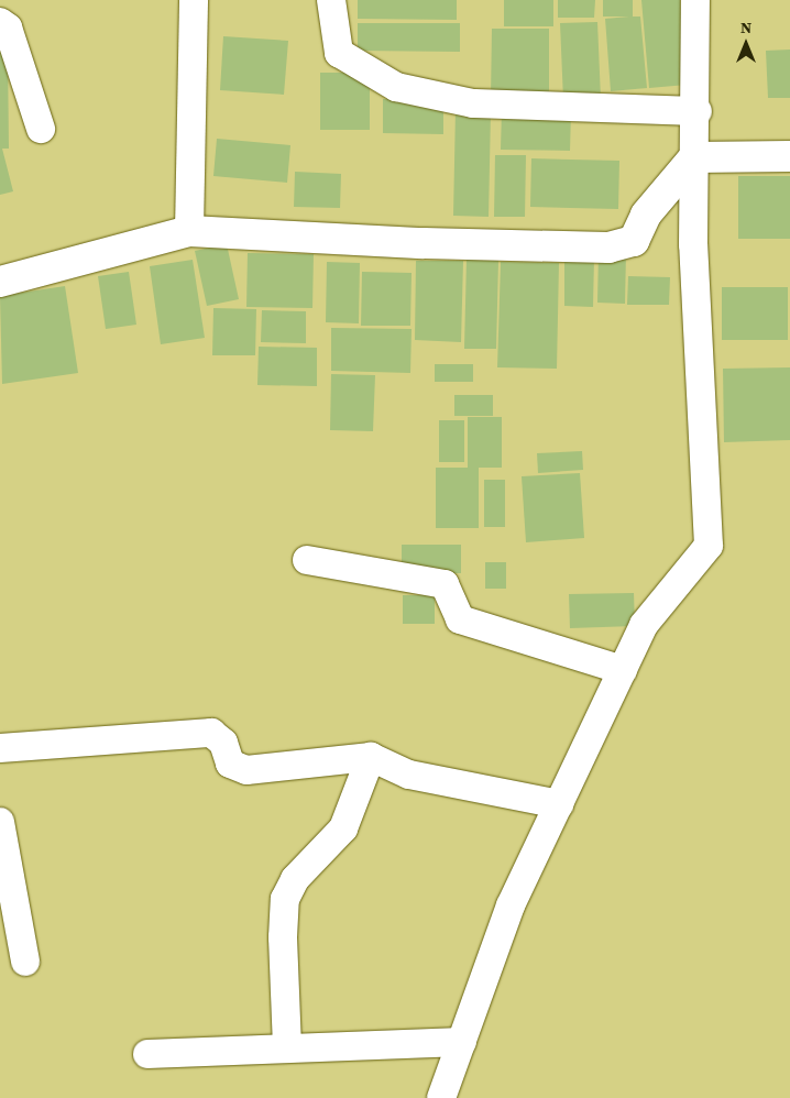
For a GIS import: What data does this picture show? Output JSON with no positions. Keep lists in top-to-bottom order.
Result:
{
  "north": "top"
}
